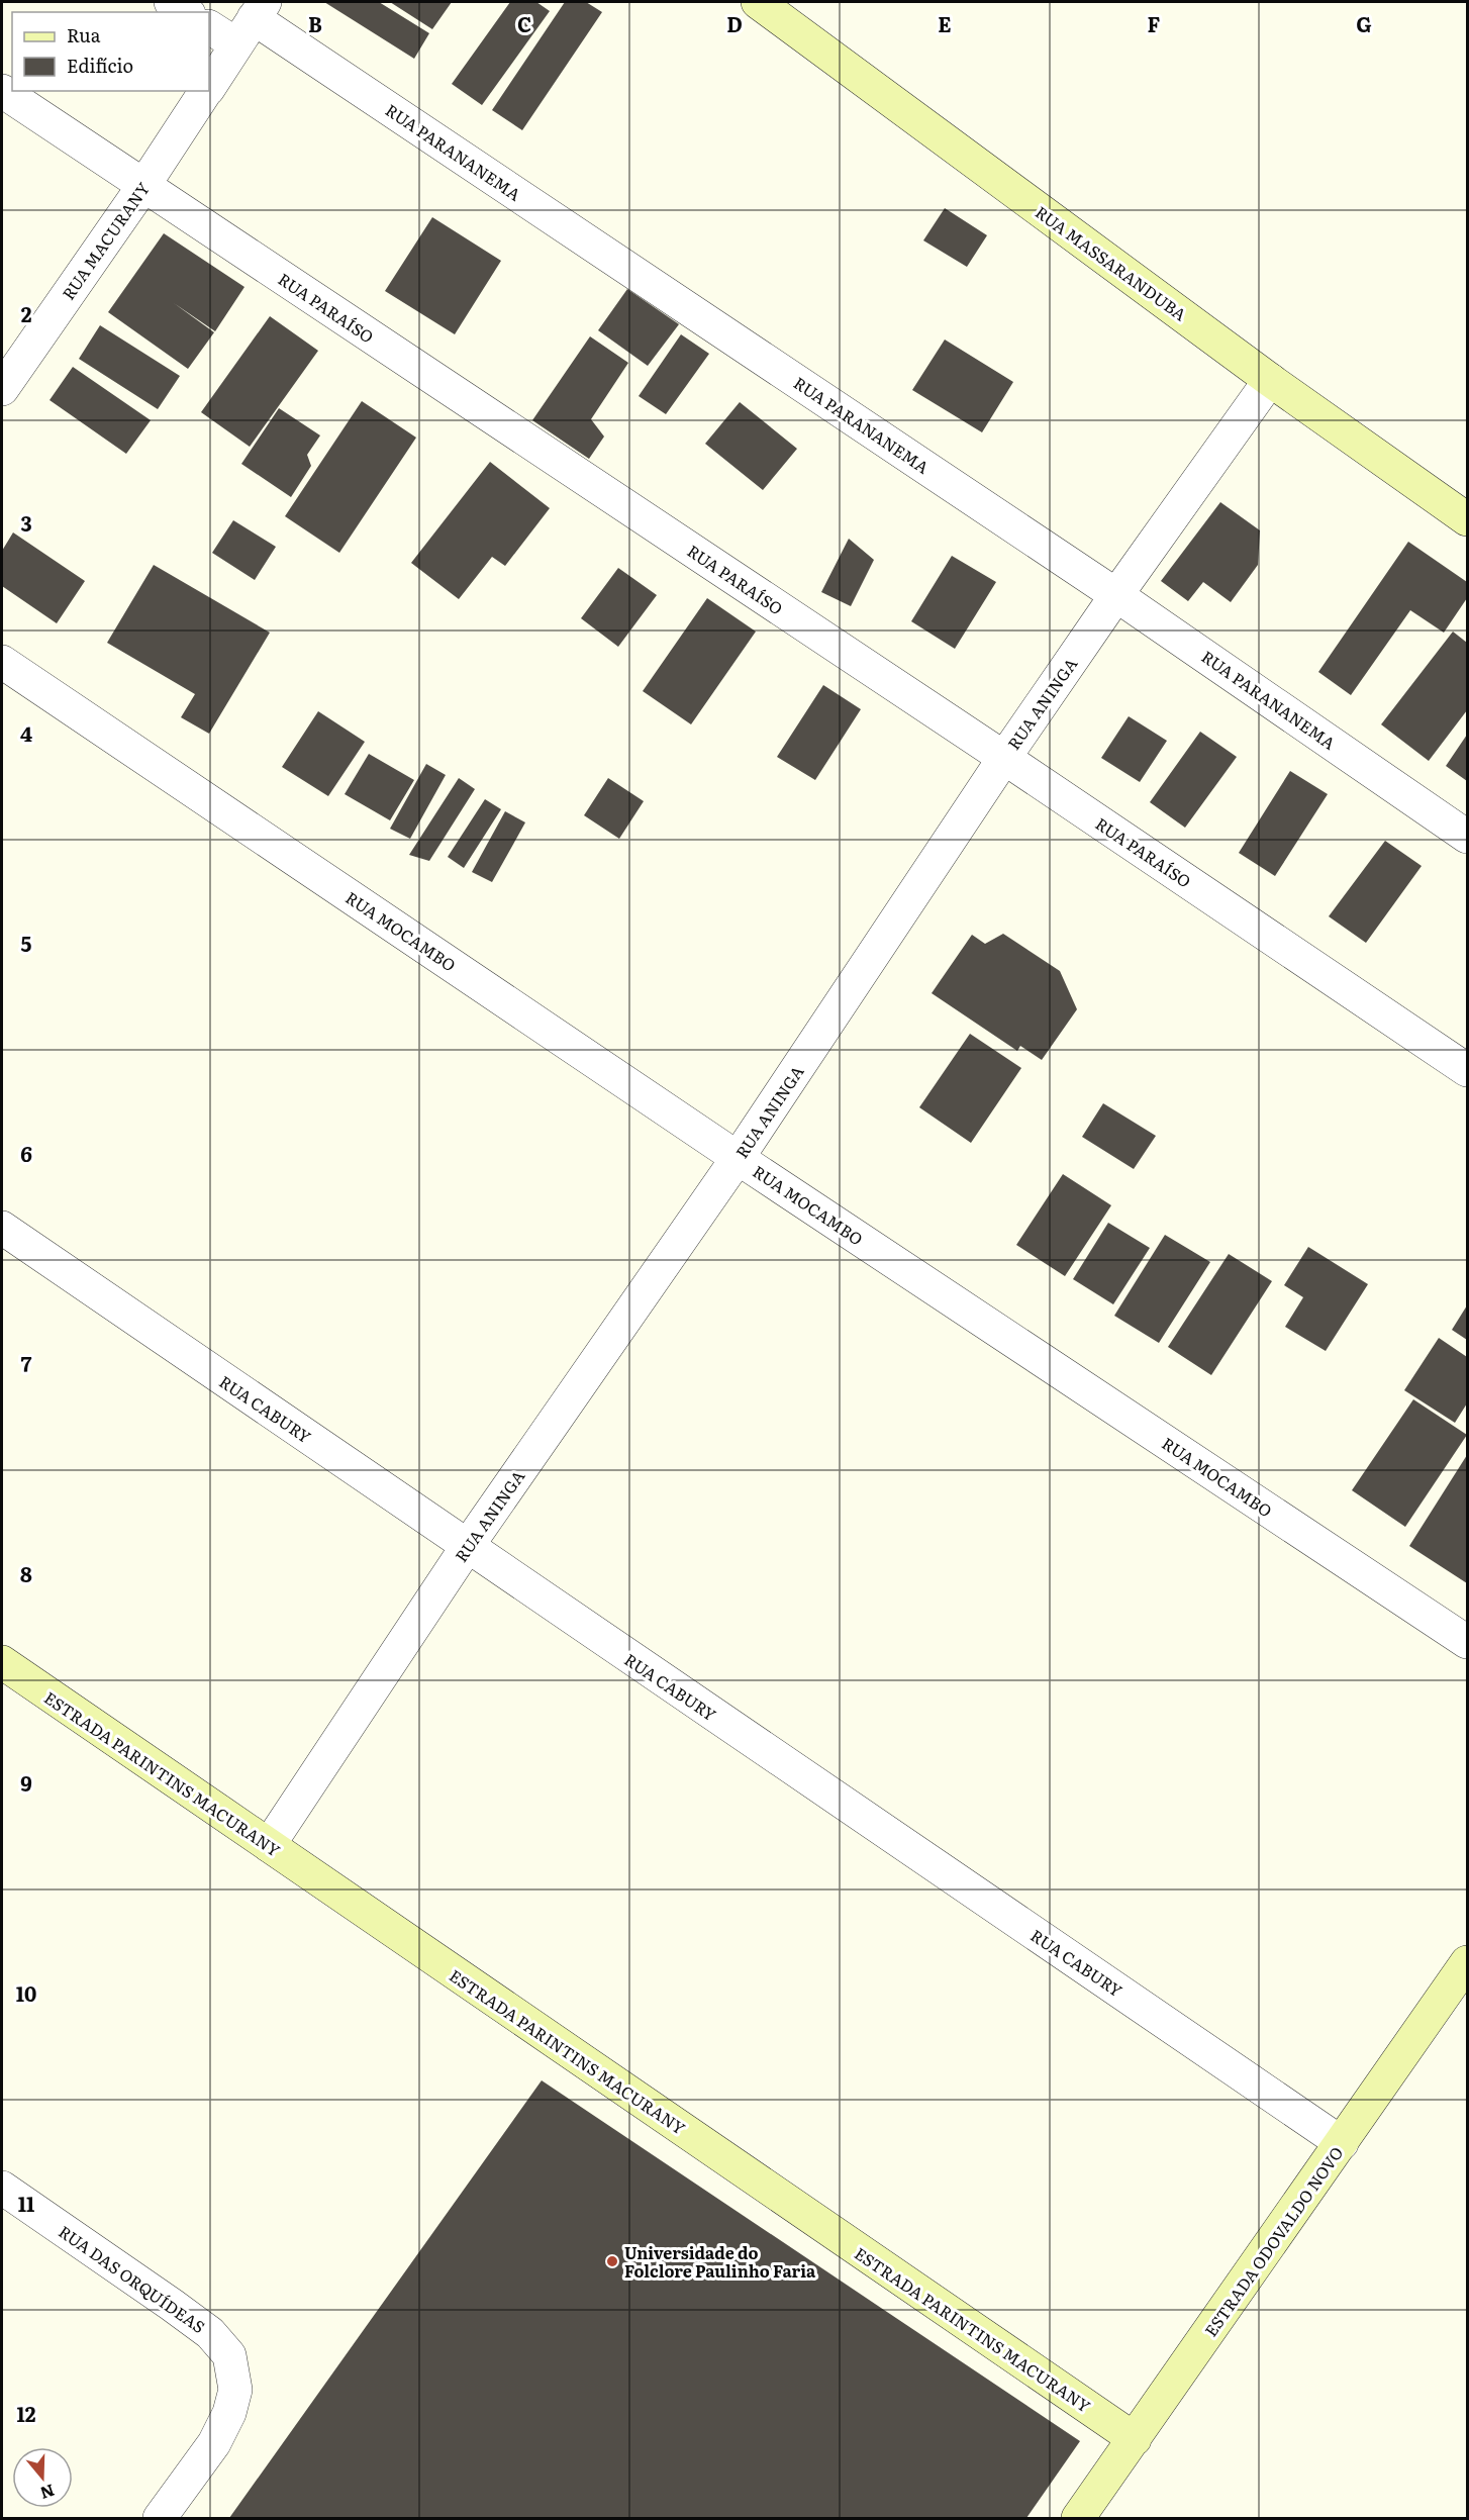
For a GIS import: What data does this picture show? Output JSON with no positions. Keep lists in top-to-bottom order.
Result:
{
  "streets": {
    "street": [
      "RUA PARANANEMA",
      "RUA MACURANY",
      "RUA MASSARANDUBA",
      "RUA PARAÍSO",
      "RUA ANINGA",
      "RUA MOCAMBO",
      "RUA CABURY",
      "ESTRADA PARINTINS MACURANY",
      "ESTRADA ODOVALDO NOVO",
      "RUA DAS ORQUÍDEAS"
    ]
  },
  "crossings": [
    ["RUA PARANANEMA", "RUA MACURANY"],
    ["RUA PARANANEMA", "RUA ANINGA"],
    ["RUA MACURANY", "RUA PARAÍSO"],
    ["RUA MASSARANDUBA", "RUA ANINGA"],
    ["RUA PARAÍSO", "RUA ANINGA"],
    ["RUA ANINGA", "RUA MOCAMBO"],
    ["RUA ANINGA", "RUA CABURY"],
    ["RUA ANINGA", "ESTRADA PARINTINS MACURANY"],
    ["RUA CABURY", "ESTRADA ODOVALDO NOVO"],
    ["ESTRADA PARINTINS MACURANY", "ESTRADA ODOVALDO NOVO"]
  ],
  "places": ["Universidade do Folclore Paulinho Faria"],
  "legend": ["Rua", "Edifício"],
  "north": "bottom",
  "grid": {
    "columns": [
      "B",
      "C",
      "D",
      "E",
      "F",
      "G"
    ],
    "rows": [
      "2",
      "3",
      "4",
      "5",
      "6",
      "7",
      "8",
      "9",
      "10",
      "11",
      "12"
    ]
  }
}
